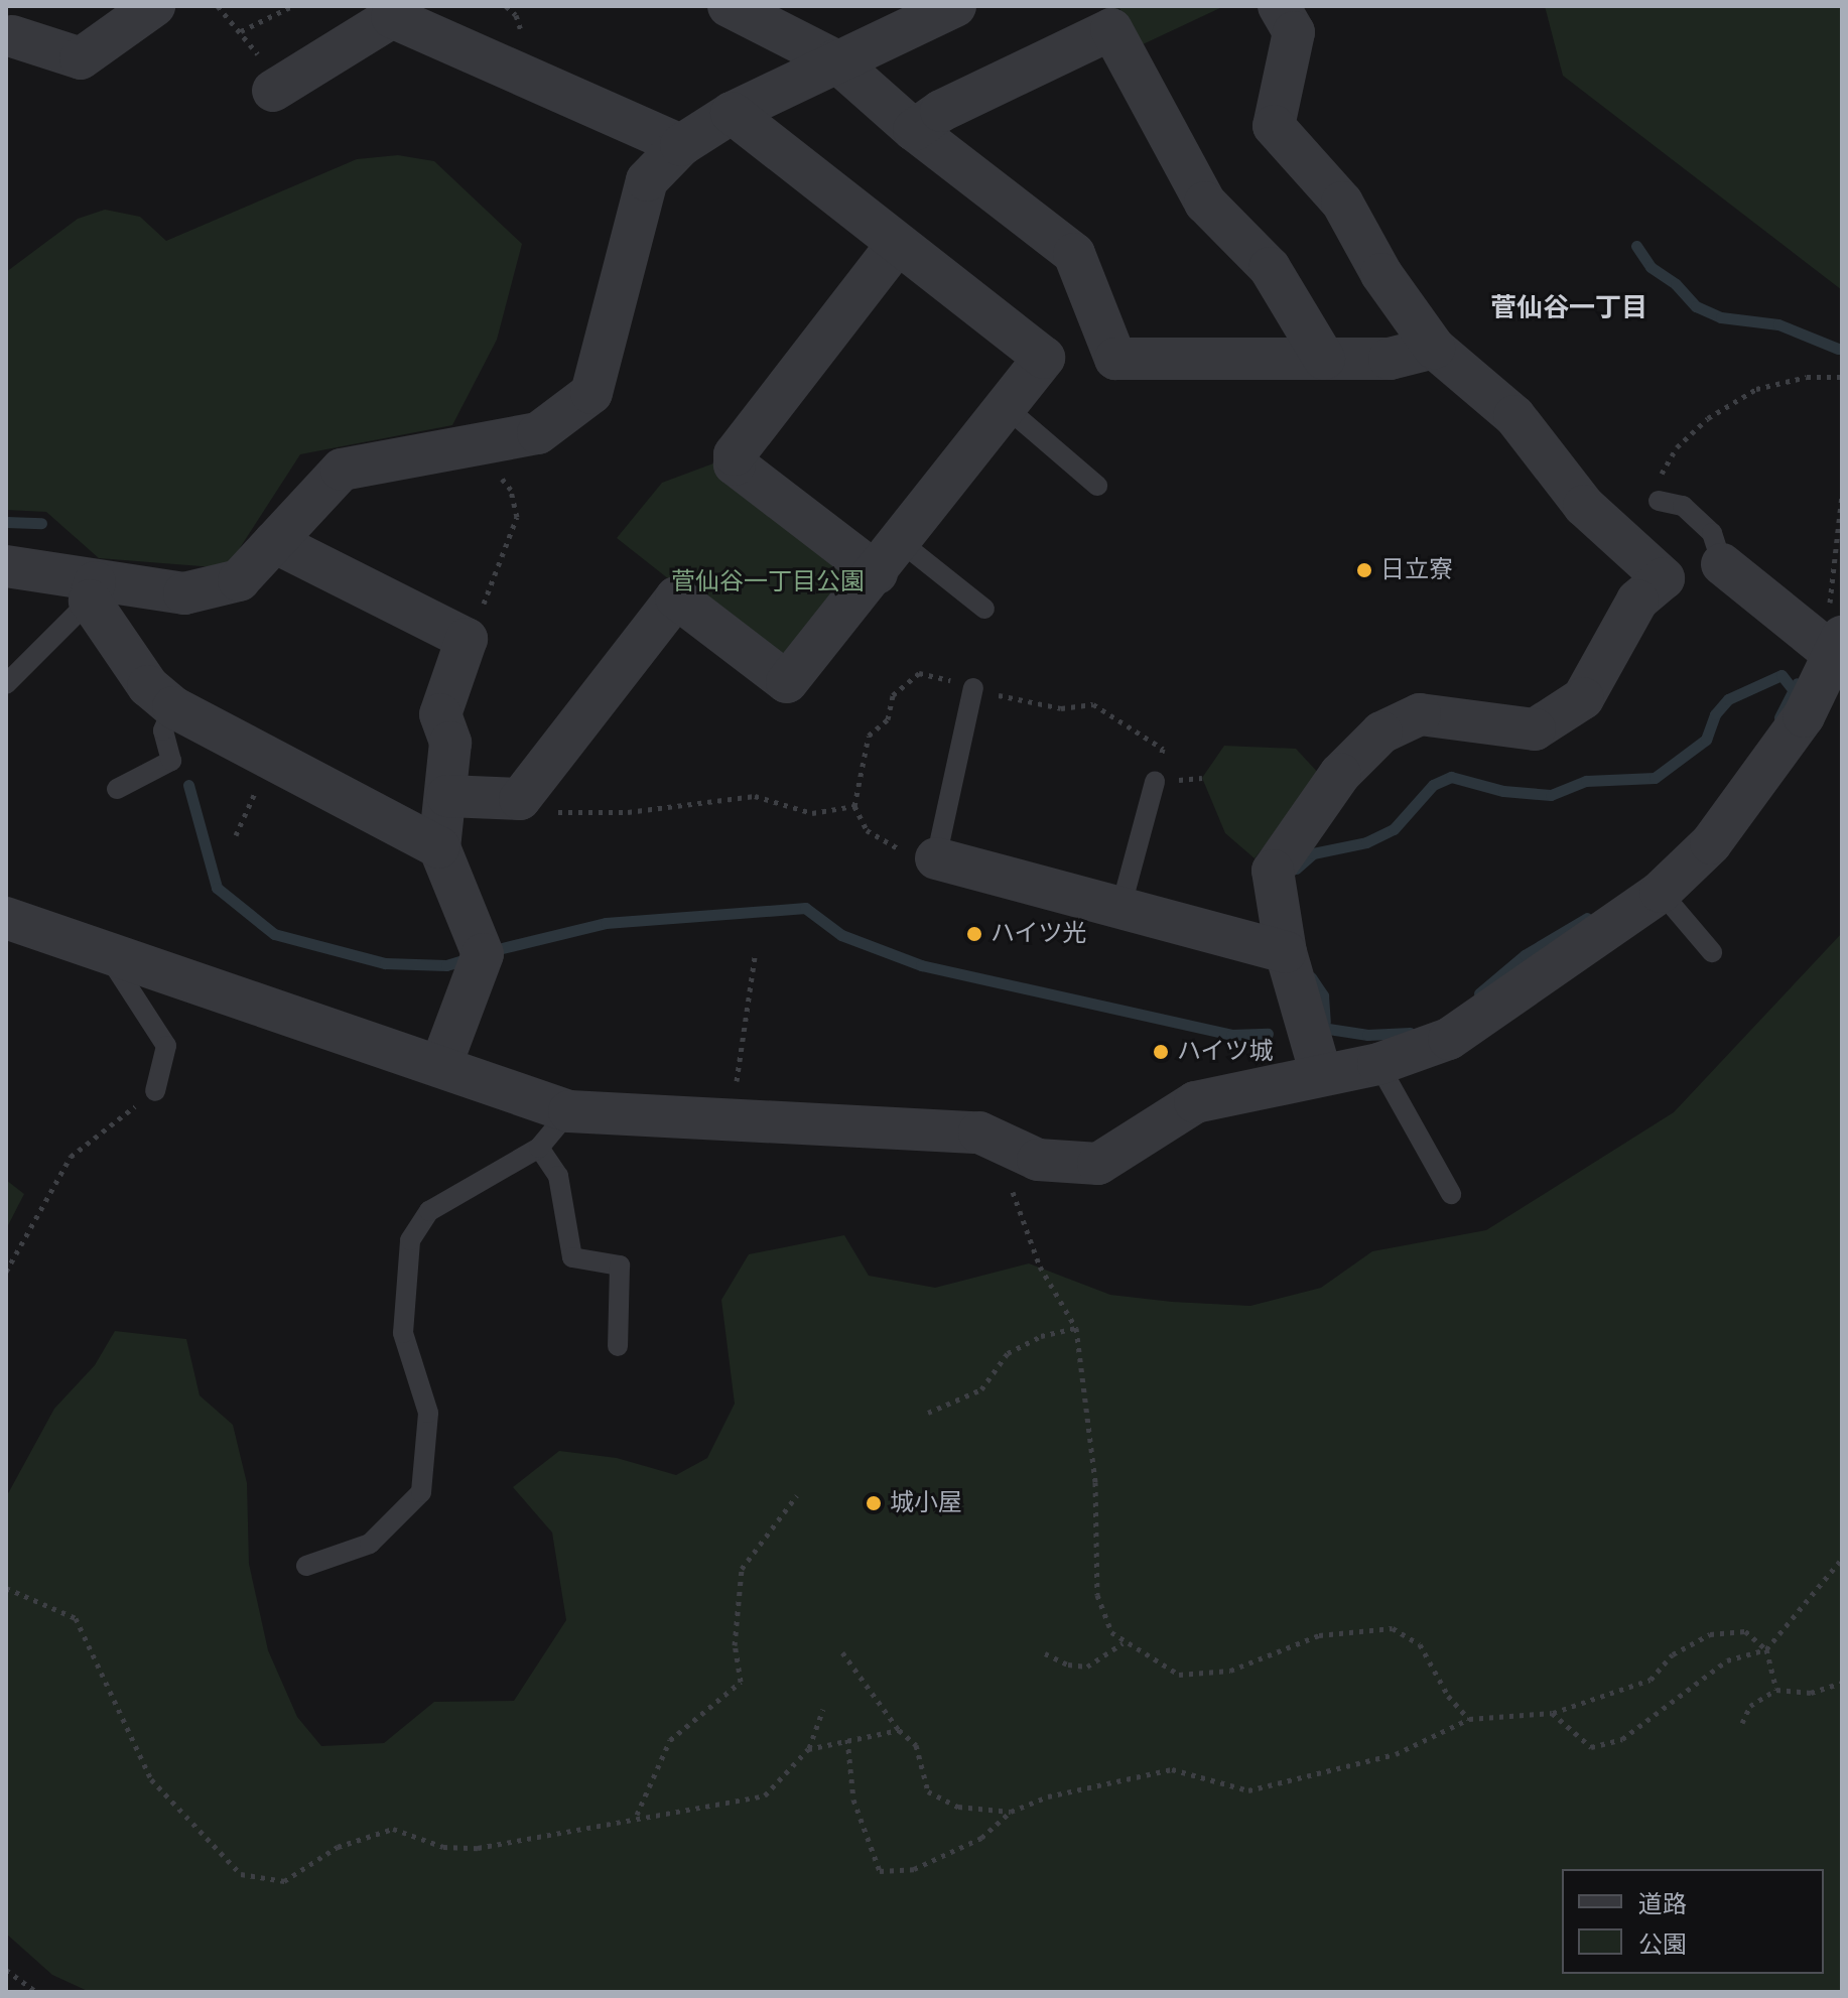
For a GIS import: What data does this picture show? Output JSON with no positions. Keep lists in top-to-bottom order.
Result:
{
  "districts": ["菅仙谷一丁目"],
  "parks": ["菅仙谷一丁目公園"],
  "places": [
    "日立寮",
    "ハイツ光",
    "ハイツ城",
    "城小屋"
  ],
  "legend": ["道路", "公園"]
}
